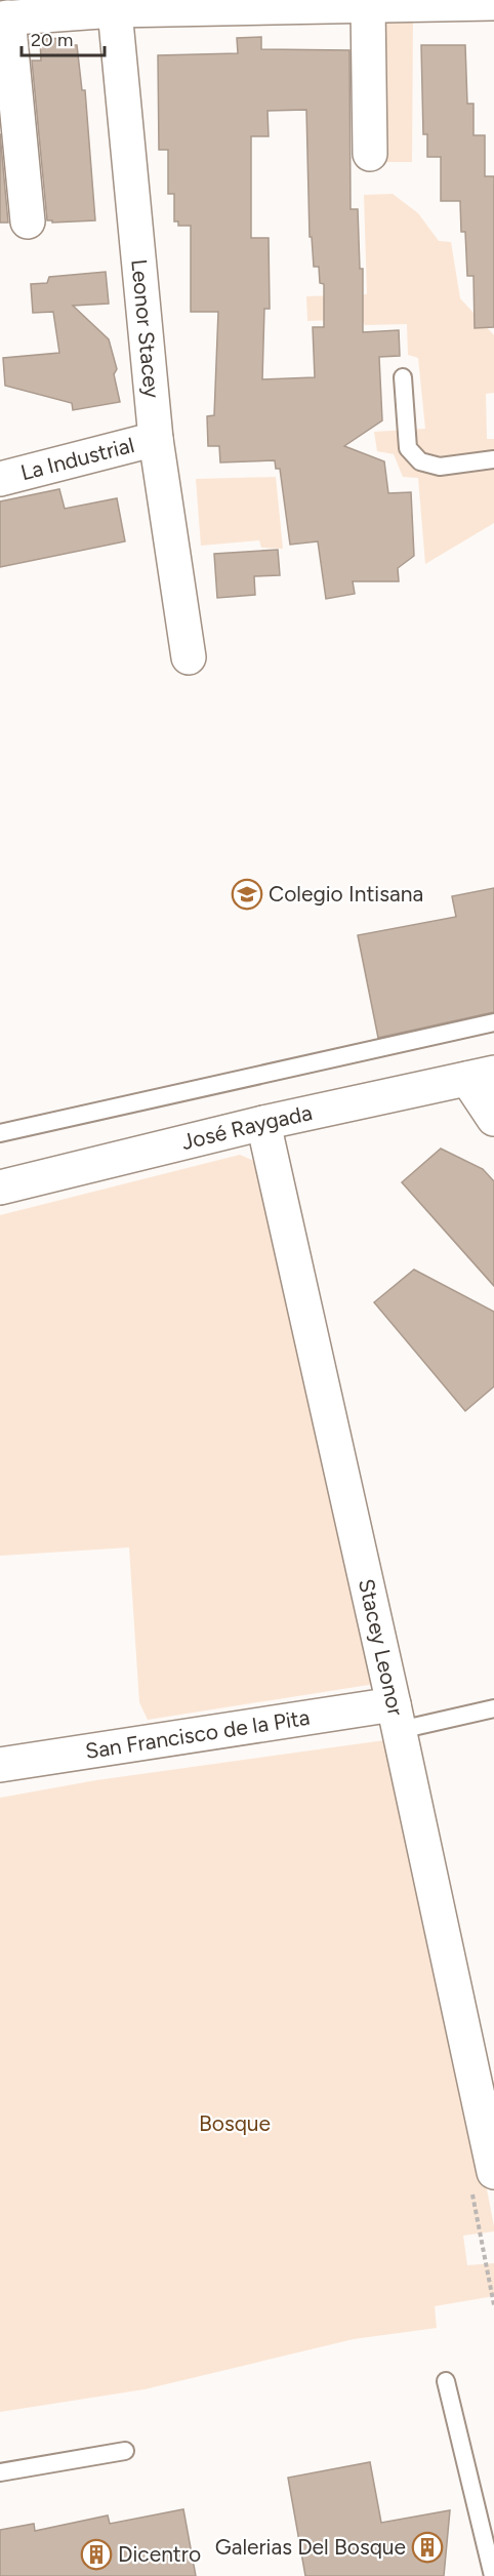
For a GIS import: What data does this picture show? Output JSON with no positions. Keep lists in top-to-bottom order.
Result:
{
  "streets": {
    "street": [
      "Leonor Stacey",
      "La Industrial",
      "José Raygada",
      "Stacey Leonor",
      "San Francisco de la Pita"
    ]
  },
  "crossings": [
    ["Leonor Stacey", "La Industrial"],
    ["José Raygada", "Stacey Leonor"],
    ["Stacey Leonor", "San Francisco de la Pita"]
  ],
  "parks": ["Bosque"],
  "places": {
    "school or university": ["Colegio Intisana"],
    "building": ["Galerias Del Bosque", "Dicentro"]
  },
  "scale_bar": "20 m"
}
